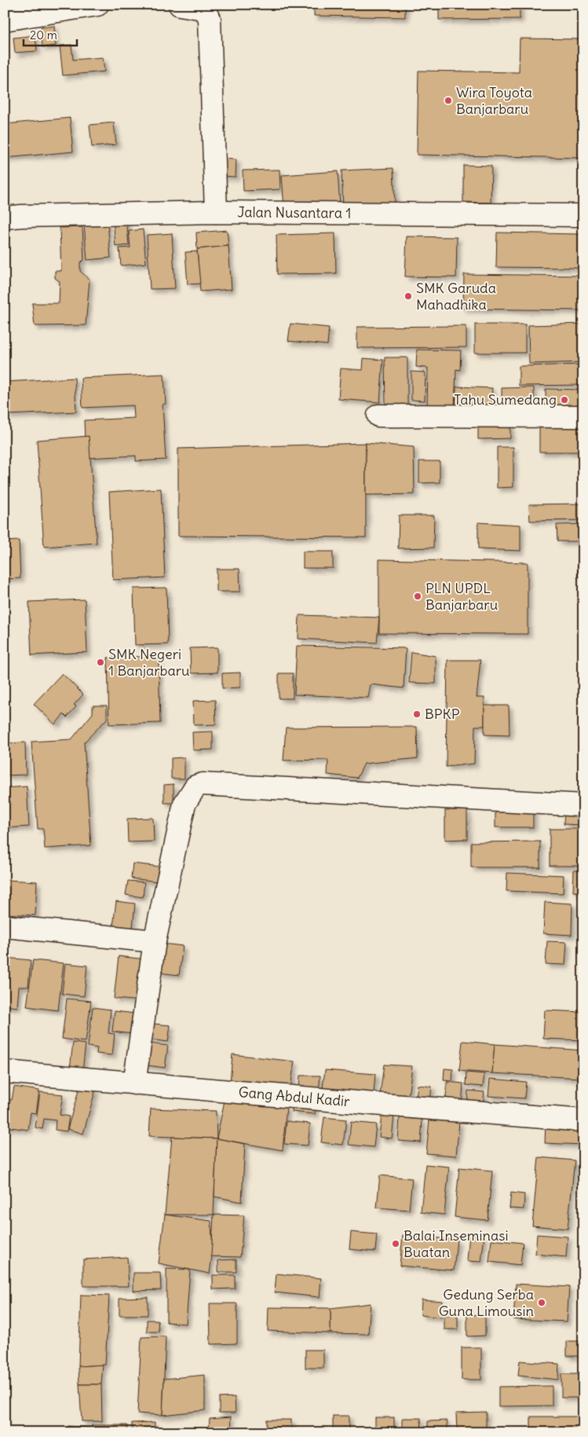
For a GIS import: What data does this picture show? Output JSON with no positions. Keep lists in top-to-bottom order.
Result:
{
  "streets": {
    "street": ["Jalan Nusantara 1", "Gang Abdul Kadir"]
  },
  "places": [
    "Wira Toyota Banjarbaru",
    "SMK Garuda Mahadhika",
    "Tahu Sumedang",
    "PLN UPDL Banjarbaru",
    "SMK Negeri 1 Banjarbaru",
    "BPKP",
    "Balai Inseminasi Buatan",
    "Gedung Serba Guna Limousin"
  ],
  "scale_bar": "20 m"
}
